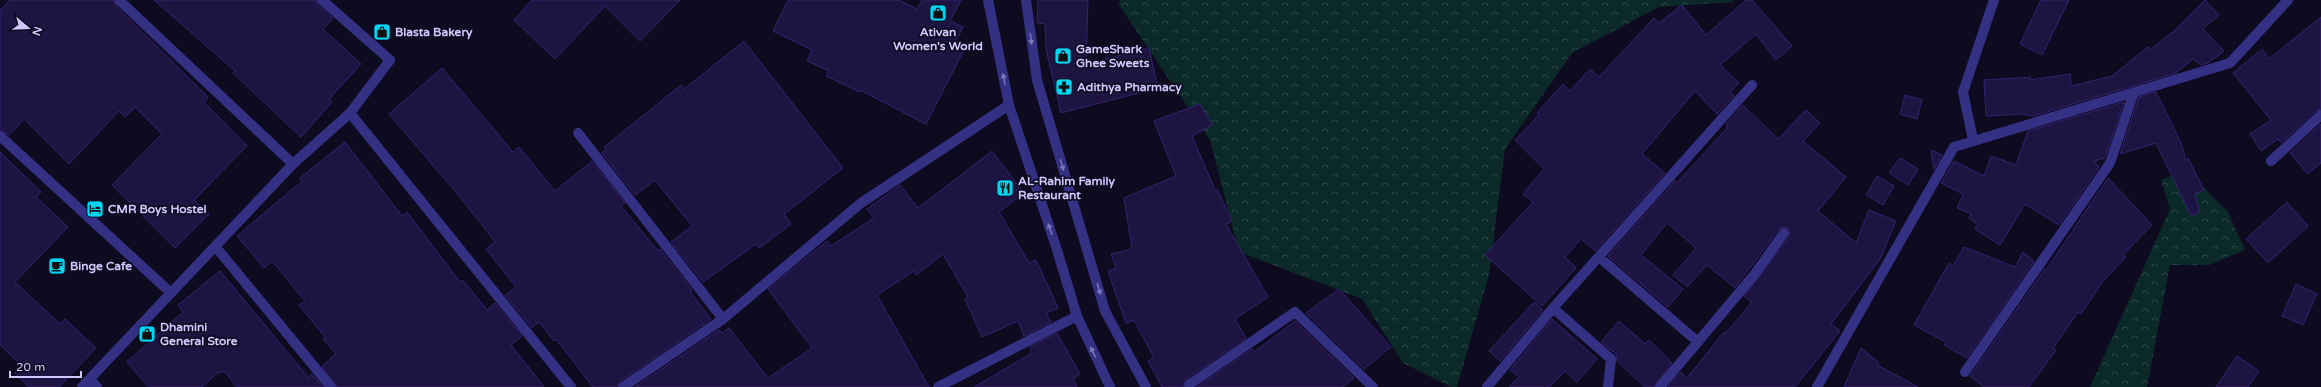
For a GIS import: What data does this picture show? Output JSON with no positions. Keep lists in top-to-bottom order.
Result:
{
  "places": {
    "shop": [
      "Ativan Women's World",
      "Blasta Bakery",
      "GameShark Ghee Sweets",
      "Dhamini General Store"
    ],
    "pharmacy": ["Adithya Pharmacy"],
    "restaurant": ["AL-Rahim Family Restaurant"],
    "hotel": ["CMR Boys Hostel"],
    "cafe": ["Binge Cafe"]
  },
  "scale_bar": "20 m",
  "north": "right"
}
